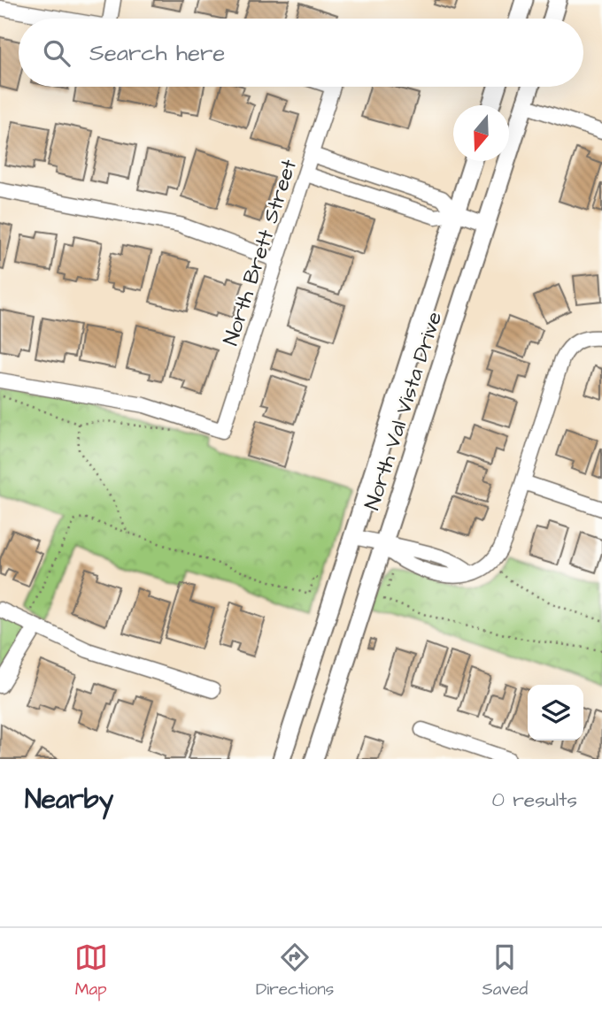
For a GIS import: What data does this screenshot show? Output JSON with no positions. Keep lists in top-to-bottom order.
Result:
{
  "streets": {
    "main road": ["North Val Vista Drive"],
    "street": ["North Brett Street"]
  },
  "north": "bottom",
  "page": {
    "search": "Search here",
    "heading": ["Nearby", "0 results"],
    "nav": ["Map", "Directions", "Saved"]
  }
}
